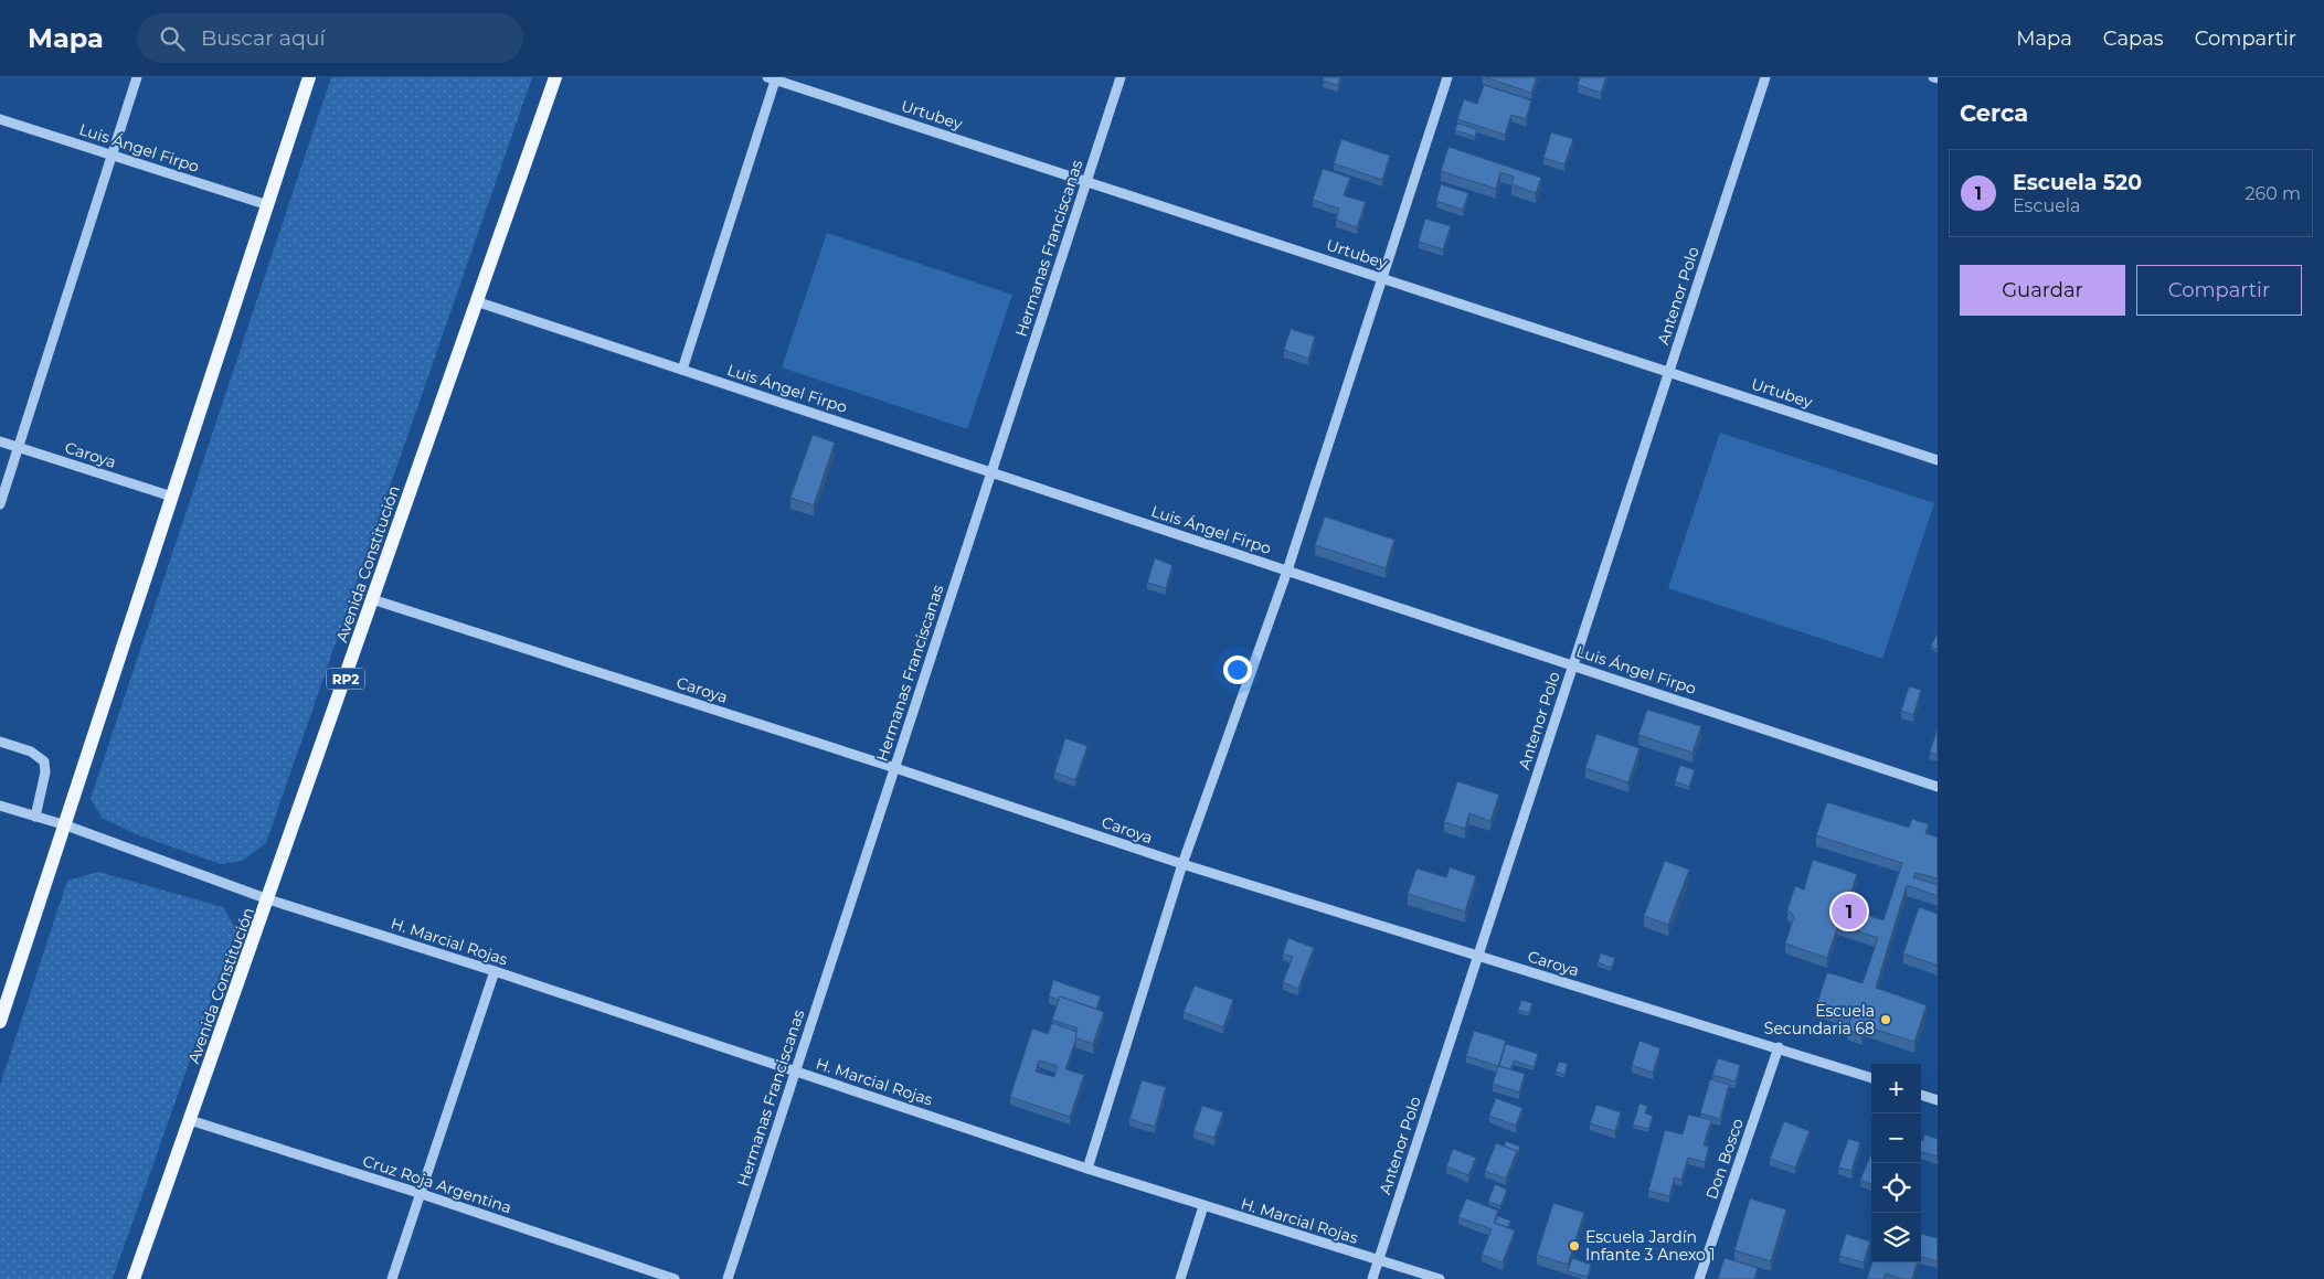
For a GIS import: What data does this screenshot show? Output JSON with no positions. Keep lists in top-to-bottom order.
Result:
{
  "streets": {
    "main road": ["Avenida Constitución", "RP2"],
    "street": [
      "Urtubey",
      "Luis Ángel Firpo",
      "Hermanas Franciscanas",
      "Antenor Polo",
      "Caroya",
      "H. Marcial Rojas",
      "Don Bosco",
      "Cruz Roja Argentina"
    ]
  },
  "crossings": [
    ["Urtubey", "Hermanas Franciscanas"],
    ["Urtubey", "Antenor Polo"],
    ["Luis Ángel Firpo", "Hermanas Franciscanas"],
    ["Luis Ángel Firpo", "Antenor Polo"],
    ["Luis Ángel Firpo", "Avenida Constitución"],
    ["Hermanas Franciscanas", "Caroya"],
    ["Hermanas Franciscanas", "H. Marcial Rojas"],
    ["Antenor Polo", "Caroya"],
    ["Antenor Polo", "H. Marcial Rojas"],
    ["Caroya", "Avenida Constitución"],
    ["Caroya", "Don Bosco"],
    ["Avenida Constitución", "H. Marcial Rojas"],
    ["Avenida Constitución", "Cruz Roja Argentina"]
  ],
  "places": ["Escuela Secundaria 68", "Escuela Jardín Infante 3 Anexo 1"],
  "page": {
    "header": "Mapa",
    "search": "Buscar aquí",
    "nav": ["Mapa", "Capas", "Compartir"],
    "heading": "Cerca",
    "list": [
      {
        "mark": "1",
        "name": "Escuela 520",
        "note": "Escuela",
        "value": "260 m"
      }
    ],
    "buttons": ["Guardar", "Compartir"],
    "pins": "1",
    "map_buttons": ["+", "−"]
  }
}
